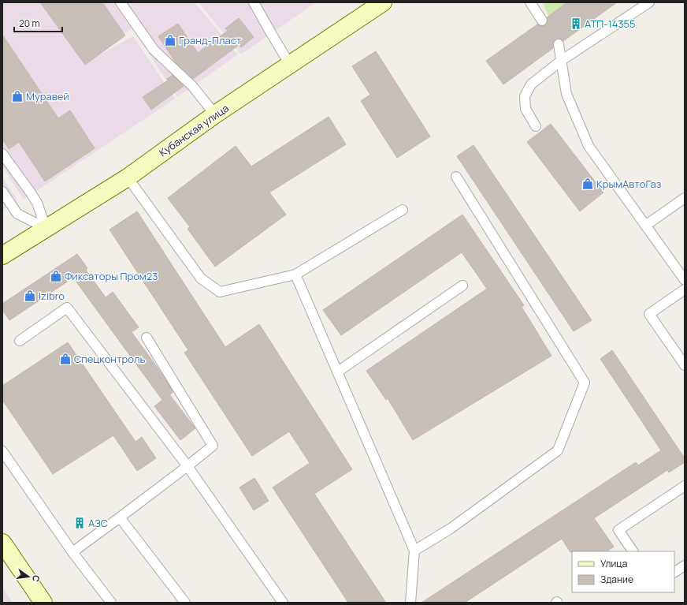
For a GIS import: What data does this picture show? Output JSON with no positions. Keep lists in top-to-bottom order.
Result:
{
  "streets": {
    "main road": ["Кубанская улица"]
  },
  "places": {
    "building": ["АТП-14355", "АЗС"],
    "shop": [
      "Гранд-Пласт",
      "Муравей",
      "КрымАвтоГаз",
      "Фиксаторы Пром23",
      "Izibro",
      "Спецконтроль"
    ]
  },
  "legend": ["Улица", "Здание"],
  "scale_bar": "20 m",
  "north": "right"
}
